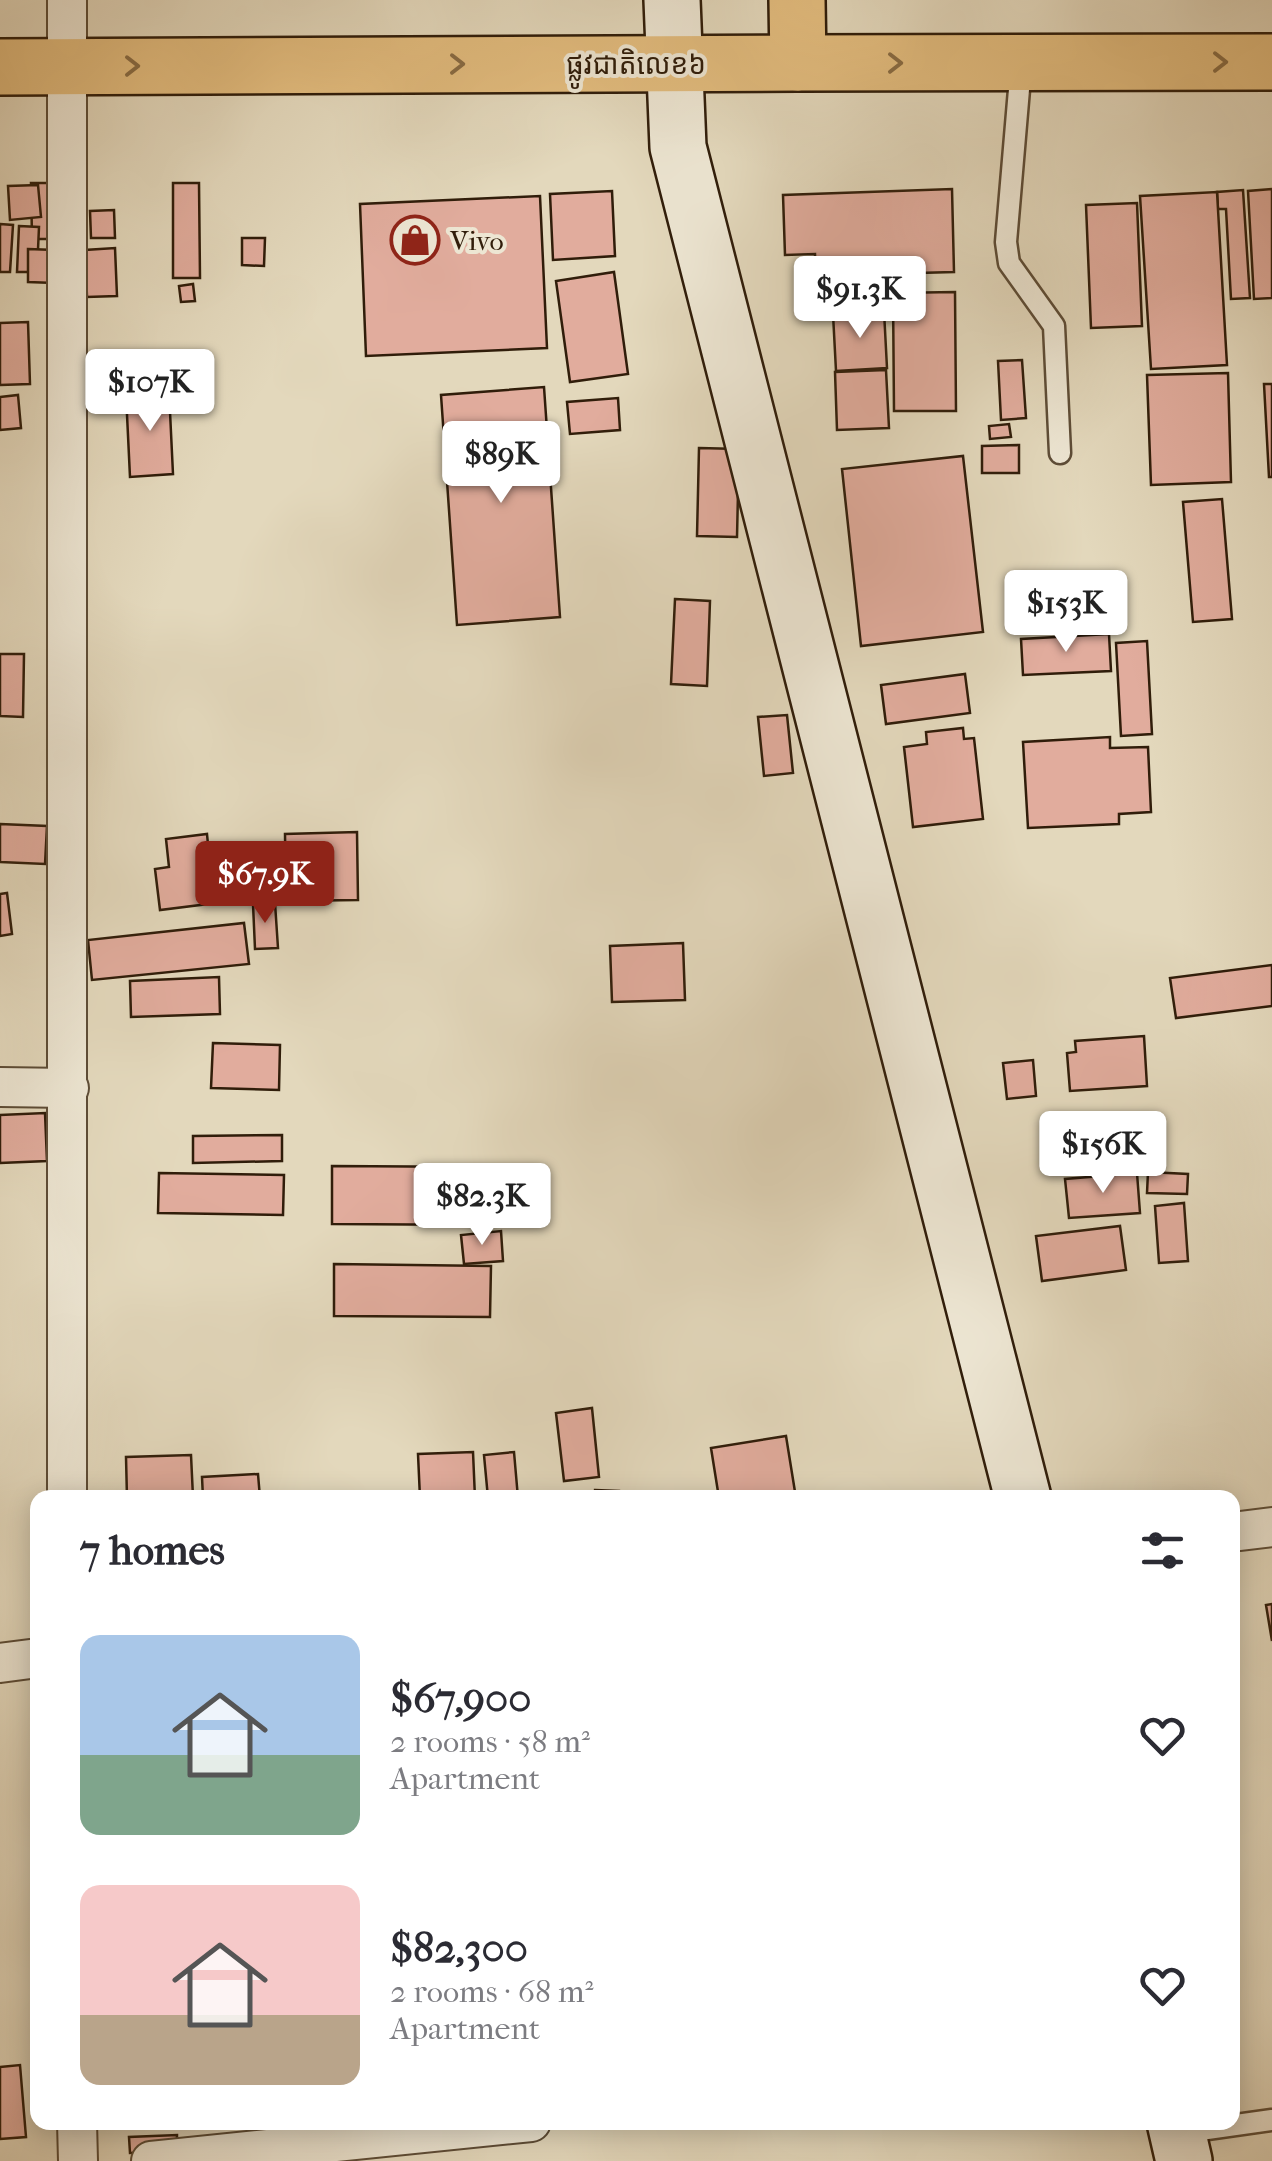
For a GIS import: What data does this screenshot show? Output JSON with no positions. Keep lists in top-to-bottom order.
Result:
{
  "streets": {
    "main road": ["ផ្លូវជាតិលេខ៦"]
  },
  "one_way": ["ផ្លូវជាតិលេខ៦"],
  "places": {
    "shop": ["Vivo"]
  },
  "page": {
    "price": [
      "$91.3K",
      "$107K",
      "$89K",
      "$153K",
      "$67.9K",
      "$156K",
      "$82.3K"
    ],
    "heading": "7 homes",
    "list": [
      {
        "name": "$67,900",
        "note": "2 rooms · 58 m² · Apartment"
      },
      {
        "name": "$82,300",
        "note": "2 rooms · 68 m² · Apartment"
      }
    ]
  }
}
